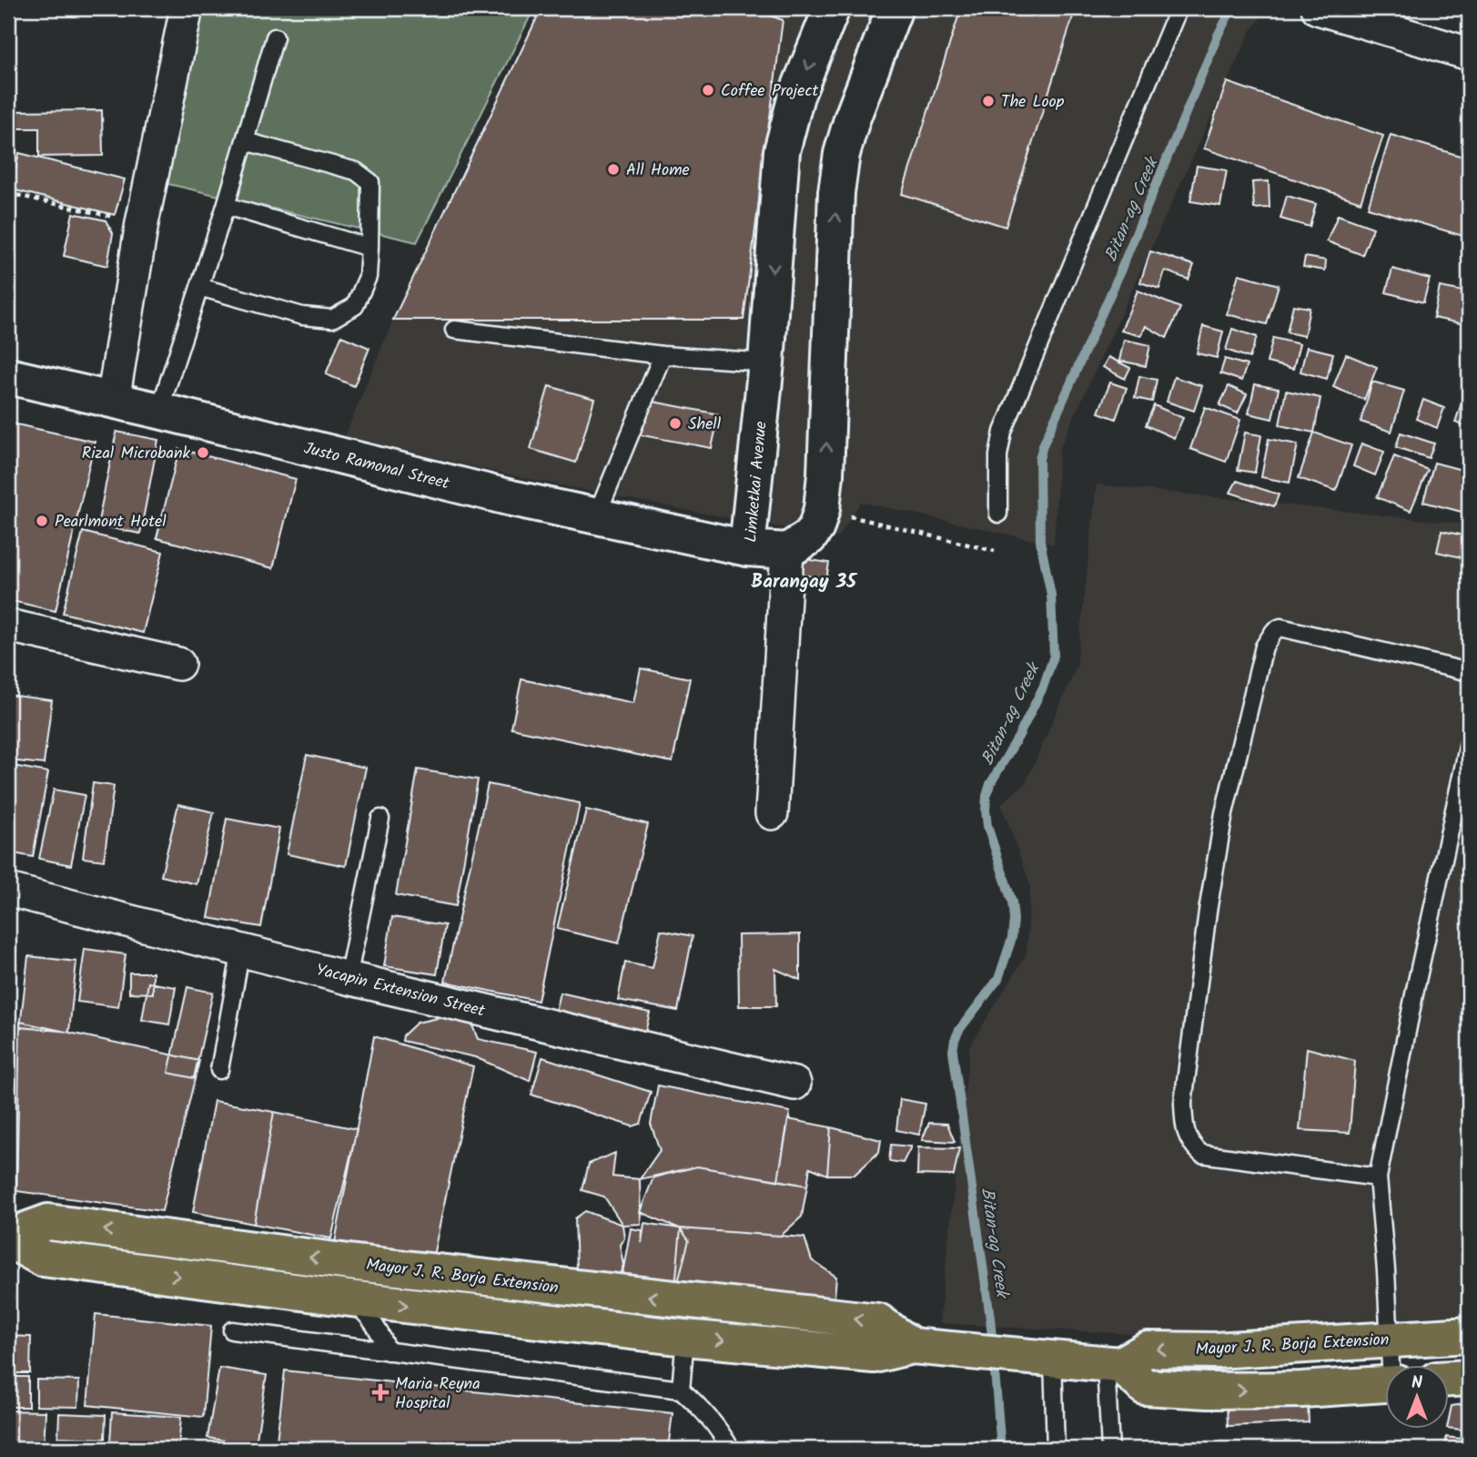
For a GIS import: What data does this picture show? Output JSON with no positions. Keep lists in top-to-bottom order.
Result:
{
  "streets": {
    "main road": ["Mayor J. R. Borja Extension"],
    "street": ["Justo Ramonal Street", "Limketkai Avenue", "Yacapin Extension Street"]
  },
  "crossings": [
    ["Justo Ramonal Street", "Limketkai Avenue"]
  ],
  "districts": ["Barangay 35"],
  "water": ["Bitan-ag Creek"],
  "places": {
    "other": [
      "Coffee Project",
      "The Loop",
      "All Home",
      "Shell",
      "Rizal Microbank",
      "Pearlmont Hotel"
    ],
    "health": ["Maria Reyna Hospital"]
  },
  "north": "top"
}
